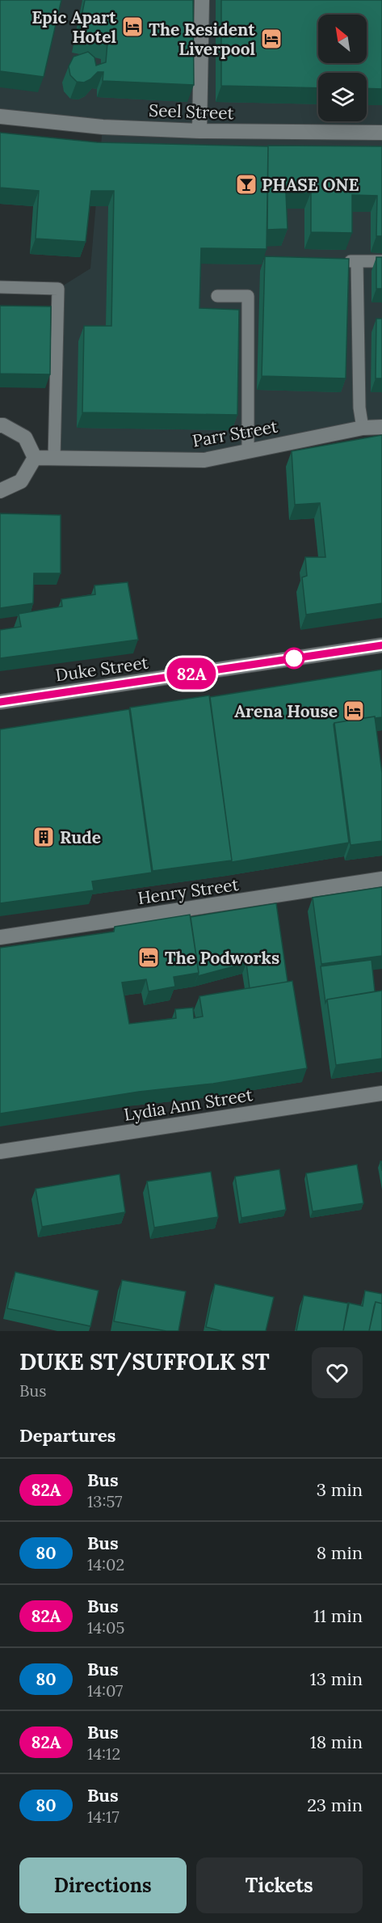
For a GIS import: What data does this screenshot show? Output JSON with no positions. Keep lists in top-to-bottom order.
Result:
{
  "streets": {
    "street": [
      "Seel Street",
      "Parr Street",
      "Duke Street",
      "Henry Street",
      "Lydia Ann Street"
    ]
  },
  "places": {
    "hotel": [
      "Epic Apart Hotel",
      "The Resident Liverpool",
      "Arena House",
      "The Podworks"
    ],
    "bar": ["PHASE ONE"],
    "building": ["Rude"]
  },
  "lines": ["bus line 82A"],
  "north": "top left",
  "page": {
    "on_map": "82A",
    "heading": [
      ["DUKE ST/SUFFOLK ST", "Bus"],
      "Departures"
    ],
    "list": [
      {
        "mark": "82A",
        "name": "Bus",
        "note": "13:57",
        "value": "3 min"
      },
      {
        "mark": "80",
        "name": "Bus",
        "note": "14:02",
        "value": "8 min"
      },
      {
        "mark": "82A",
        "name": "Bus",
        "note": "14:05",
        "value": "11 min"
      },
      {
        "mark": "80",
        "name": "Bus",
        "note": "14:07",
        "value": "13 min"
      },
      {
        "mark": "82A",
        "name": "Bus",
        "note": "14:12",
        "value": "18 min"
      },
      {
        "mark": "80",
        "name": "Bus",
        "note": "14:17",
        "value": "23 min"
      }
    ],
    "buttons": ["Directions", "Tickets"]
  }
}
